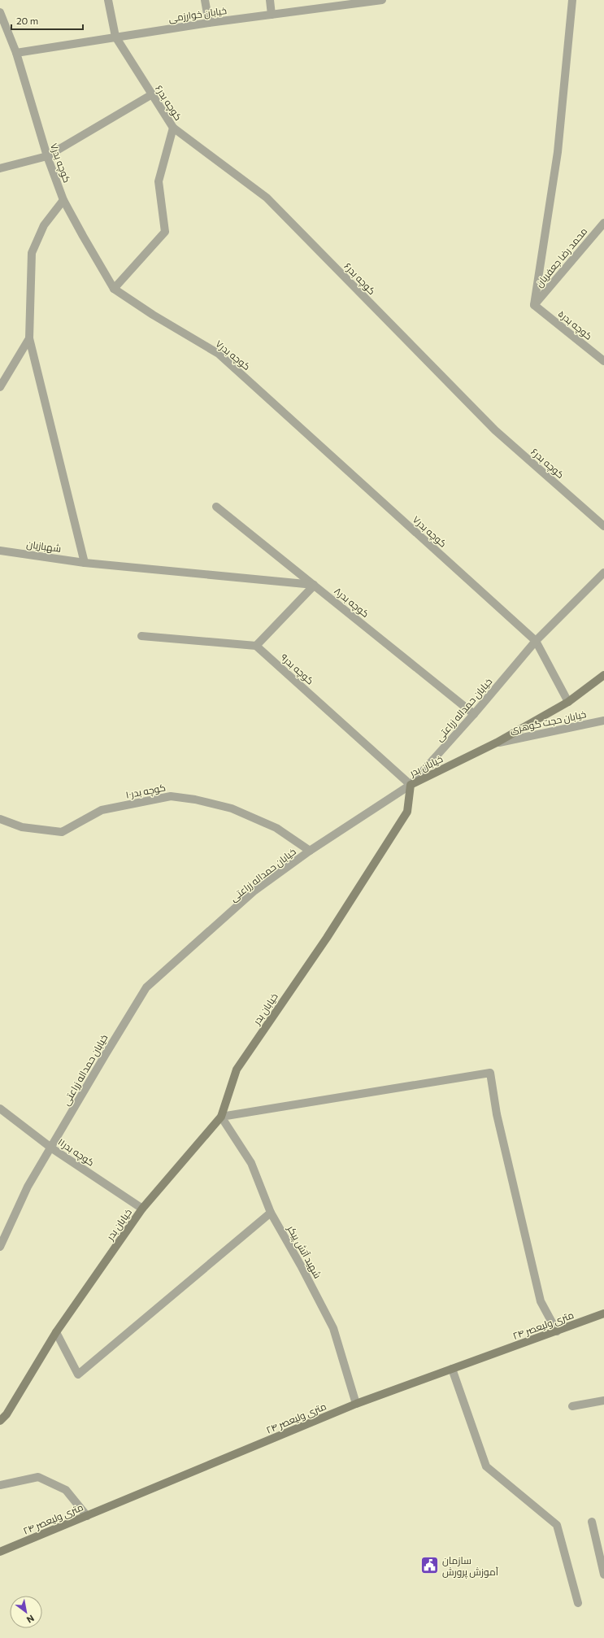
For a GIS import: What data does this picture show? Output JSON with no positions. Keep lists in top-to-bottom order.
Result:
{
  "streets": {
    "street": [
      "خیابان خوارزمی",
      "کوچه بدر۶",
      "کوچه بدر۷",
      "محمد رضا جعفریان",
      "کوچه بدر۵",
      "شهبازیان",
      "کوچه بدر۸",
      "کوچه بدر۹",
      "خیابان حمداله زراعتی",
      "خیابان حجت گوهری",
      "خیابان بدر",
      "کوچه بدر۱۰",
      "کوچه بدر۱۱",
      "شهید آتش پیکر",
      "۲۴ متری ولیعصر"
    ]
  },
  "crossings": [
    ["خیابان خوارزمی", "کوچه بدر۶"],
    ["خیابان خوارزمی", "کوچه بدر۷"],
    ["کوچه بدر۷", "خیابان حمداله زراعتی"],
    ["کوچه بدر۷", "خیابان بدر"],
    ["محمد رضا جعفریان", "کوچه بدر۵"],
    ["شهبازیان", "کوچه بدر۸"],
    ["کوچه بدر۸", "خیابان حمداله زراعتی"],
    ["کوچه بدر۹", "خیابان حمداله زراعتی"],
    ["کوچه بدر۹", "خیابان بدر"],
    ["خیابان حمداله زراعتی", "خیابان بدر"],
    ["خیابان حمداله زراعتی", "کوچه بدر۱۰"],
    ["خیابان حمداله زراعتی", "کوچه بدر۱۱"],
    ["خیابان حجت گوهری", "خیابان بدر"],
    ["خیابان بدر", "کوچه بدر۱۱"],
    ["خیابان بدر", "شهید آتش پیکر"],
    ["شهید آتش پیکر", "۲۴ متری ولیعصر"]
  ],
  "places": {
    "public building": ["سازمان آموزش پرورش"]
  },
  "scale_bar": "20 m",
  "north": "bottom right"
}
